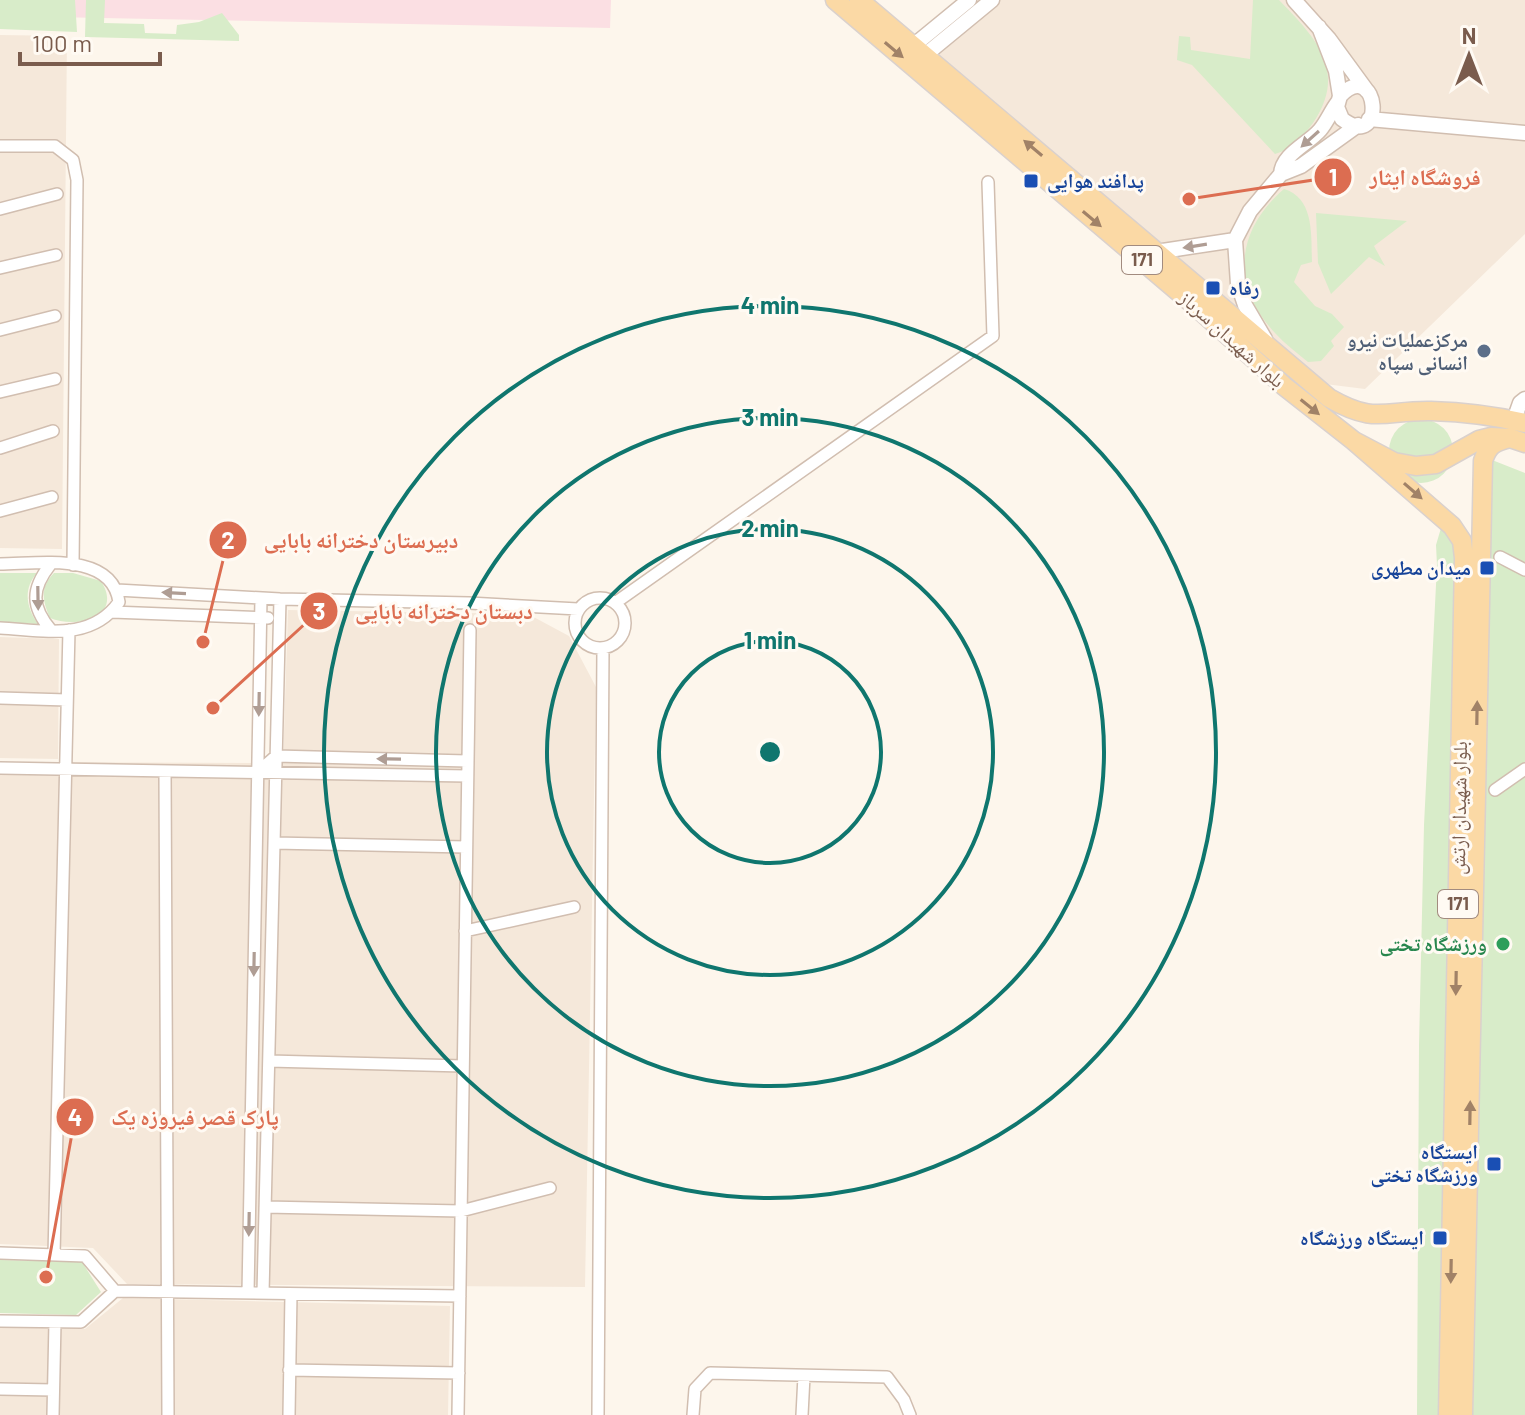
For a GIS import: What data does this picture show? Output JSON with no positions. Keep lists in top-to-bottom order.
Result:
{
  "streets": {
    "main road": ["171", "بلوار شهیدان سرباز", "بلوار شهیدان ارتش"]
  },
  "crossings": [
    ["بلوار شهیدان سرباز", "بلوار شهیدان ارتش"]
  ],
  "places": {
    "transit": [
      "پدافند هوایی",
      "رفاه",
      "میدان مطهری",
      "ایستگاه ورزشگاه تختی",
      "ایستگاه ورزشگاه"
    ],
    "other": [
      "فروشگاه ایثار",
      "مرکزعملیات نیرو انسانی سپاه",
      "دبیرستان دخترانه بابایی",
      "دبستان دخترانه بابایی",
      "ورزشگاه تختی",
      "پارک قصر فیروزه یک"
    ]
  },
  "scale_bar": "100 m",
  "north": "top",
  "rings": [
    "4 min",
    "3 min",
    "2 min",
    "1 min"
  ]
}
